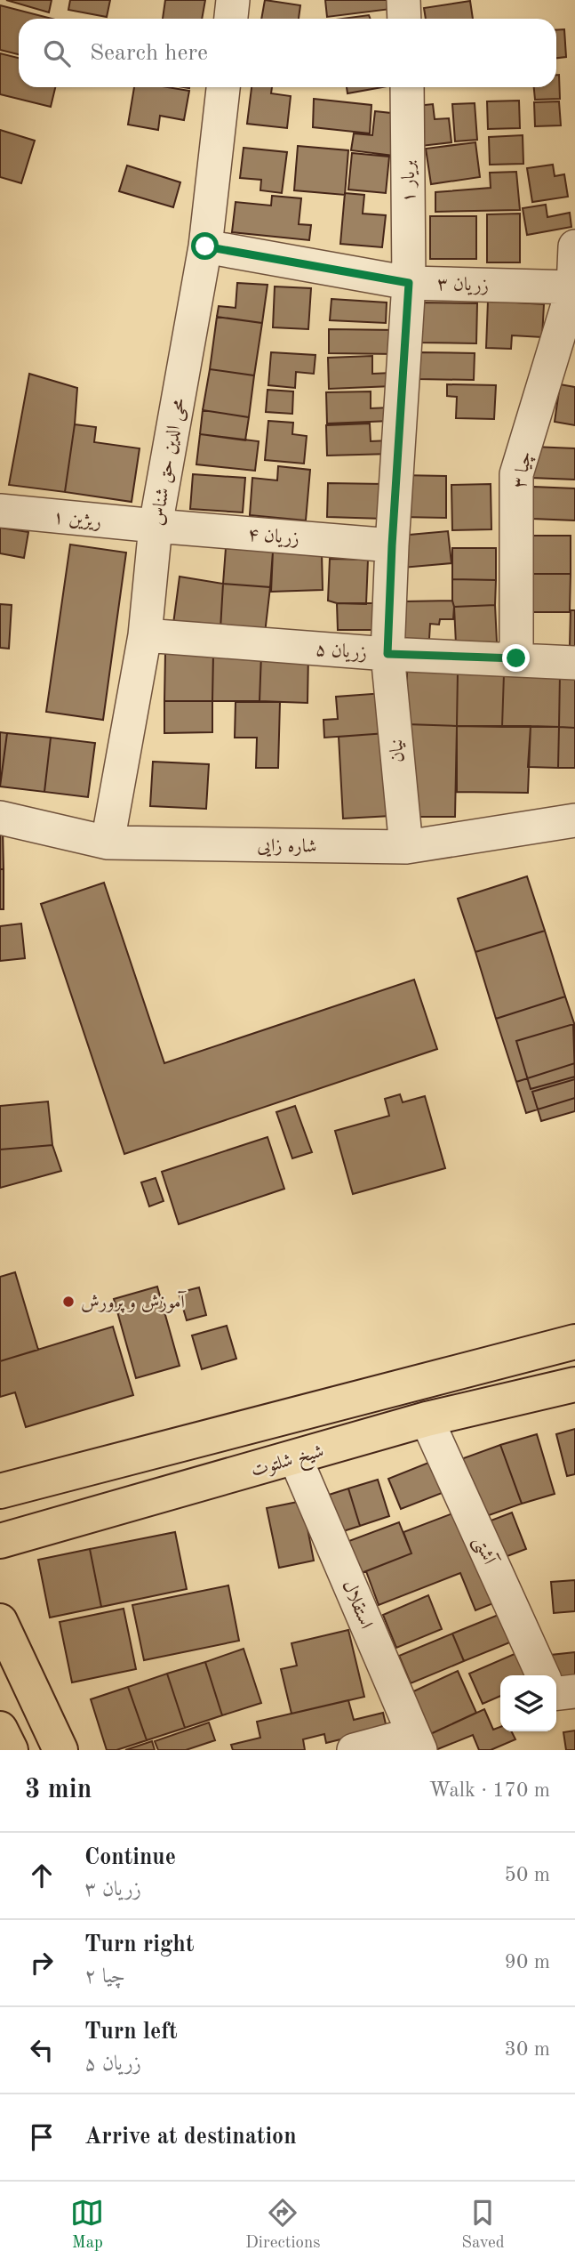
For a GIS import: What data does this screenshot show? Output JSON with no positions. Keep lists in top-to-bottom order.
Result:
{
  "streets": {
    "main road": ["شیخ شلتوت"],
    "street": [
      "بریار ۱",
      "زریان ۳",
      "محی الدین حق شناس",
      "چیا ۳",
      "ریژین ۱",
      "زریان ۴",
      "زریان ۵",
      "نیان",
      "شاره زایی",
      "آشتی",
      "استقلال"
    ]
  },
  "crossings": [
    ["بریار ۱", "زریان ۳"],
    ["بریار ۱", "زریان ۴"],
    ["بریار ۱", "نیان"],
    ["زریان ۳", "محی الدین حق شناس"],
    ["زریان ۳", "چیا ۳"],
    ["محی الدین حق شناس", "ریژین ۱"],
    ["محی الدین حق شناس", "زریان ۴"],
    ["محی الدین حق شناس", "زریان ۵"],
    ["محی الدین حق شناس", "شاره زایی"],
    ["چیا ۳", "زریان ۵"],
    ["ریژین ۱", "زریان ۴"],
    ["زریان ۴", "نیان"],
    ["زریان ۵", "نیان"],
    ["نیان", "شاره زایی"],
    ["شیخ شلتوت", "آشتی"],
    ["شیخ شلتوت", "استقلال"]
  ],
  "places": ["آموزش و پرورش"],
  "page": {
    "search": "Search here",
    "heading": ["3 min", "Walk · 170 m"],
    "list": [
      ["Continue", "زریان ۳", "50 m"],
      ["Turn right", "چیا ۲", "90 m"],
      ["Turn left", "زریان ۵", "30 m"],
      "Arrive at destination"
    ],
    "nav": ["Map", "Directions", "Saved"]
  }
}
